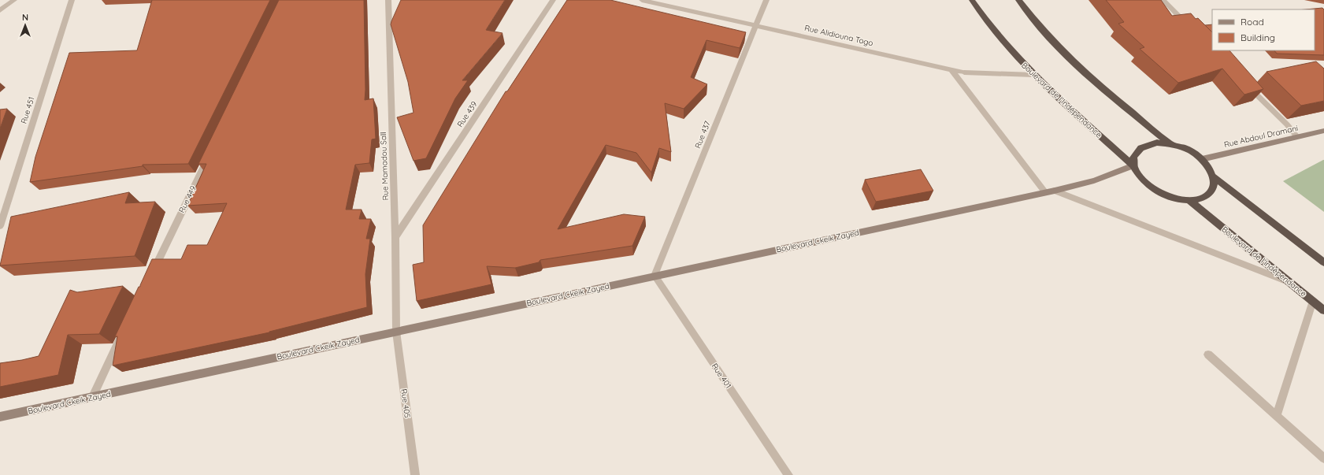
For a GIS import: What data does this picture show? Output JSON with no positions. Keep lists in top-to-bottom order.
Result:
{
  "streets": {
    "highway": ["Boulevard de l'Indépendance"],
    "main road": ["Rue Abdoul Dramani", "Boulevard Ckeik Zayed"],
    "street": [
      "Rue Alidiouna Togo",
      "Rue 451",
      "Rue 439",
      "Rue 437",
      "Rue Mamadou Sall",
      "Rue 449",
      "Rue 401",
      "Rue 405"
    ]
  },
  "crossings": [
    ["Rue Alidiouna Togo", "Boulevard de l'Indépendance"],
    ["Rue Alidiouna Togo", "Rue 437"],
    ["Boulevard de l'Indépendance", "Rue Abdoul Dramani"],
    ["Boulevard de l'Indépendance", "Boulevard Ckeik Zayed"],
    ["Rue 439", "Rue Mamadou Sall"],
    ["Rue 437", "Boulevard Ckeik Zayed"],
    ["Rue 437", "Rue 401"],
    ["Rue Abdoul Dramani", "Boulevard Ckeik Zayed"],
    ["Rue Mamadou Sall", "Boulevard Ckeik Zayed"],
    ["Rue Mamadou Sall", "Rue 405"],
    ["Boulevard Ckeik Zayed", "Rue 401"],
    ["Boulevard Ckeik Zayed", "Rue 405"]
  ],
  "legend": ["Road", "Building"],
  "north": "top"
}
